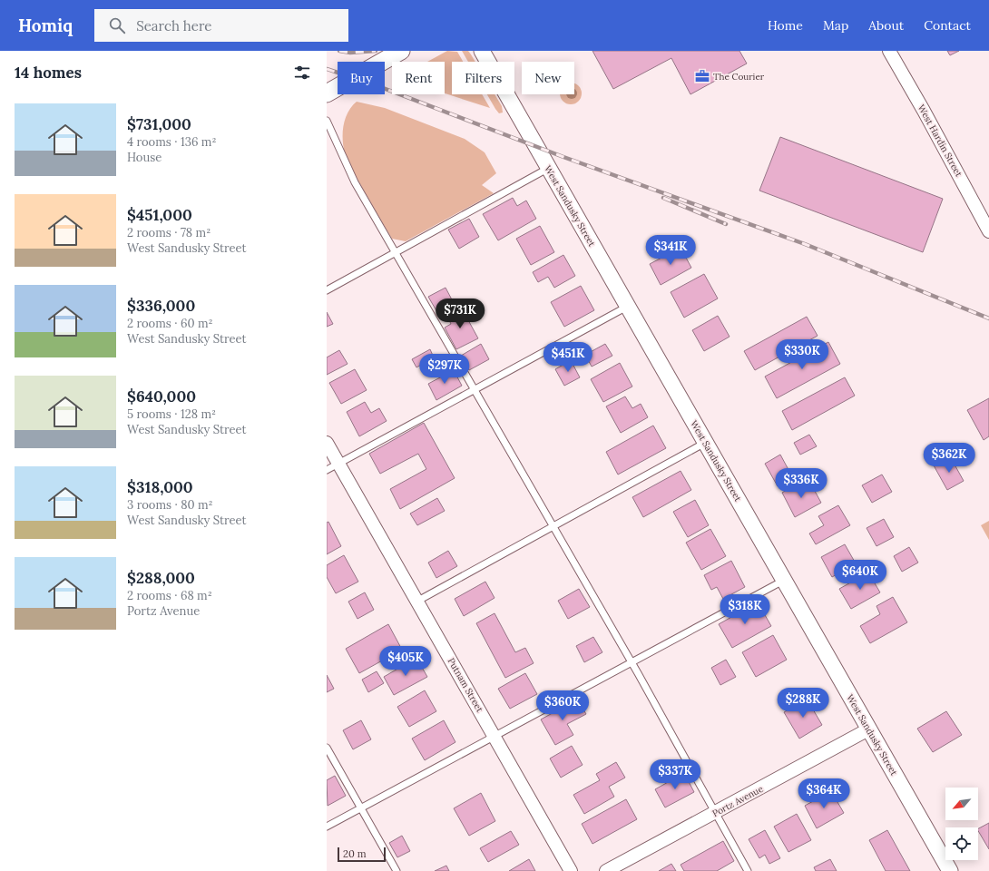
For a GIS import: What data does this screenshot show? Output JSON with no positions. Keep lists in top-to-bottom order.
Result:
{
  "streets": {
    "street": [
      "West Hardin Street",
      "West Sandusky Street",
      "Putnam Street",
      "Portz Avenue"
    ]
  },
  "crossings": [
    ["West Sandusky Street", "Portz Avenue"]
  ],
  "places": {
    "office": ["The Courier"]
  },
  "scale_bar": "20 m",
  "north": "bottom left",
  "page": {
    "header": "Homiq",
    "search": "Search here",
    "nav": [
      "Home",
      "Map",
      "About",
      "Contact"
    ],
    "heading": "14 homes",
    "chip": [
      "Buy",
      "Rent",
      "Filters",
      "New"
    ],
    "list": [
      {
        "name": "$731,000",
        "note": "4 rooms · 136 m² · House"
      },
      {
        "name": "$451,000",
        "note": "2 rooms · 78 m² · West Sandusky Street"
      },
      {
        "name": "$336,000",
        "note": "2 rooms · 60 m² · West Sandusky Street"
      },
      {
        "name": "$640,000",
        "note": "5 rooms · 128 m² · West Sandusky Street"
      },
      {
        "name": "$318,000",
        "note": "3 rooms · 80 m² · West Sandusky Street"
      },
      {
        "name": "$288,000",
        "note": "2 rooms · 68 m² · Portz Avenue"
      }
    ],
    "price": [
      "$341K",
      "$731K",
      "$330K",
      "$451K",
      "$297K",
      "$362K",
      "$336K",
      "$640K",
      "$318K",
      "$405K",
      "$288K",
      "$360K",
      "$337K",
      "$364K"
    ],
    "scale": "20 m"
  }
}
